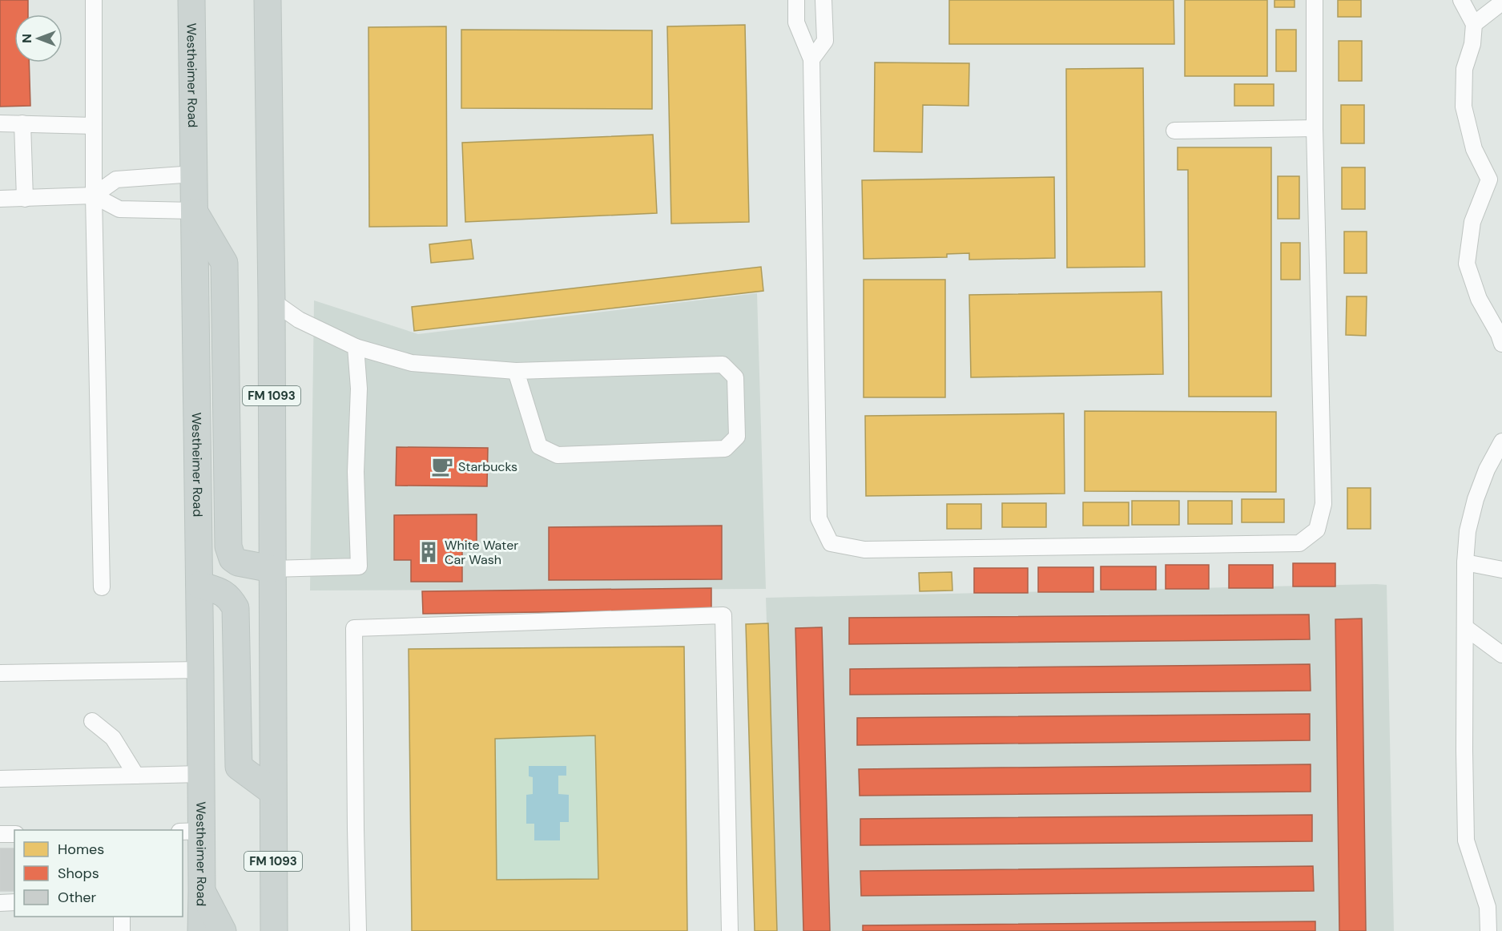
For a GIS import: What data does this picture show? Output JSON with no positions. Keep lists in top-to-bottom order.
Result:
{
  "streets": {
    "main road": ["Westheimer Road", "FM 1093"]
  },
  "places": {
    "cafe": ["Starbucks"],
    "building": ["White Water Car Wash"]
  },
  "legend": ["Homes", "Shops", "Other"],
  "north": "left"
}
